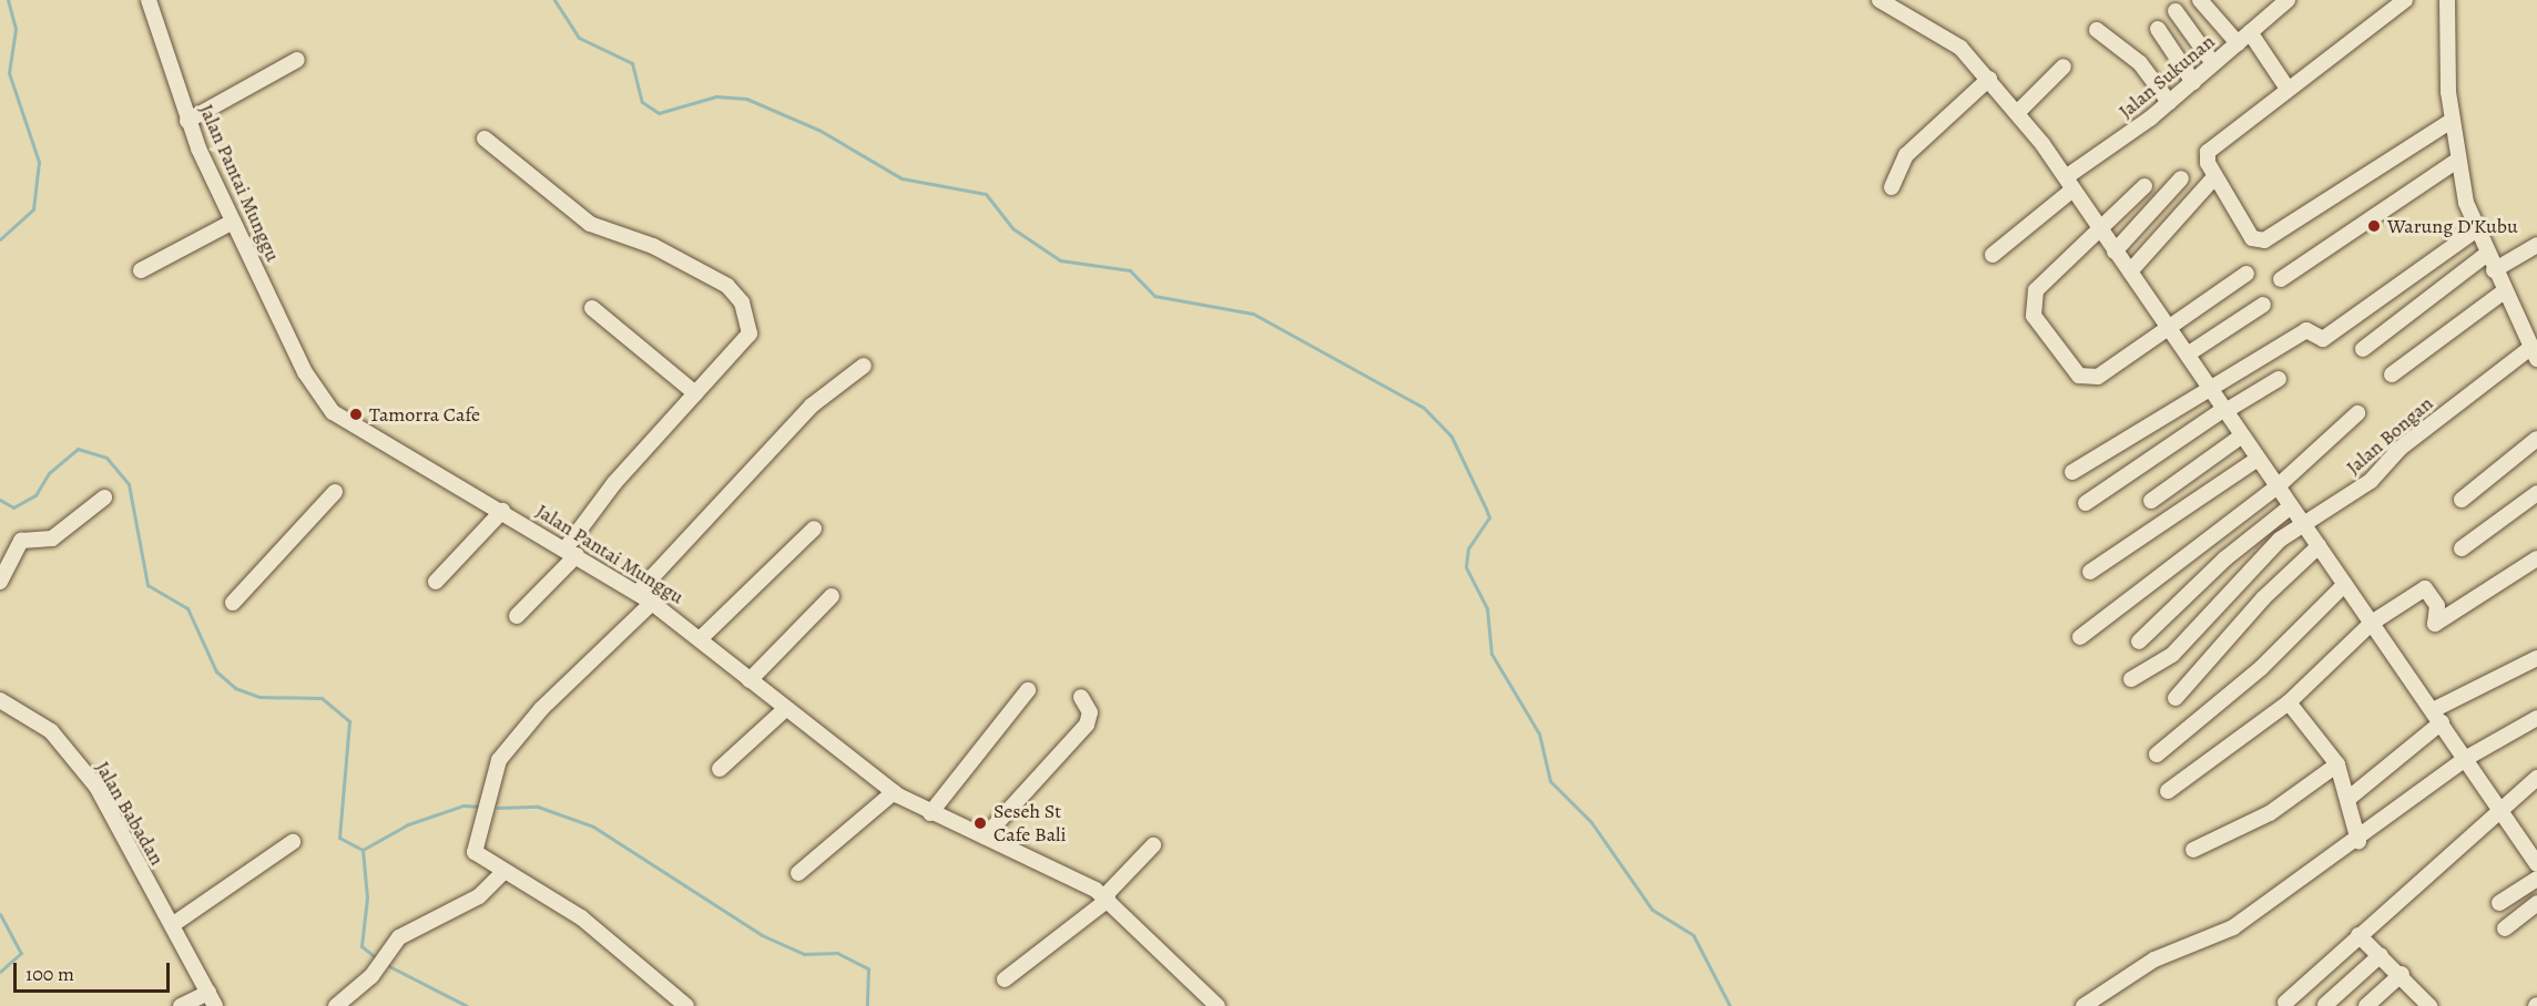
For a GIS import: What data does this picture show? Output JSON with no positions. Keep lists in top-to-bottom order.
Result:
{
  "streets": {
    "street": [
      "Jalan Sukunan",
      "Jalan Pantai Munggu",
      "Jalan Bongan",
      "Jalan Babadan"
    ]
  },
  "places": ["Warung D'Kubu", "Tamorra Cafe", "Seseh St Cafe Bali"],
  "scale_bar": "100 m"
}
